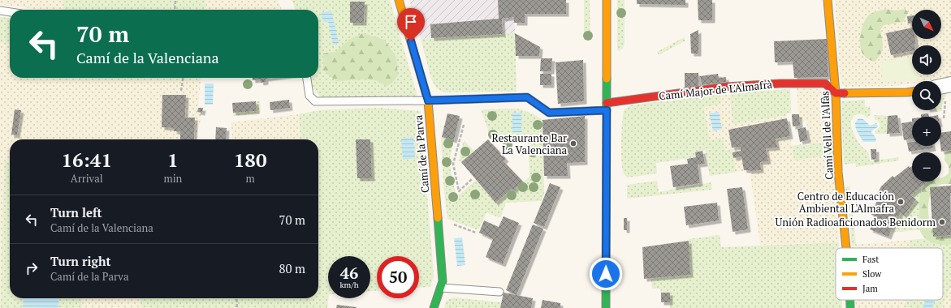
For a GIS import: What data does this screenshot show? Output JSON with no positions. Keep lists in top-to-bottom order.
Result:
{
  "streets": {
    "street": ["Camí Major de L'Almafrà", "Camí Vell de l'Alfàs", "Camí de la Parva"]
  },
  "crossings": [
    ["Camí Major de L'Almafrà", "Camí Vell de l'Alfàs"]
  ],
  "places": ["Restaurante Bar La Valenciana", "Centro de Educación Ambiental L'Almafra", "Unión Radioaficionados Benidorm"],
  "legend": ["Fast", "Slow", "Jam"],
  "north": "bottom right",
  "page": {
    "map_buttons": ["+", "−"],
    "turn": ["70 m", "Camí de la Valenciana"],
    "eta": [
      "16:41",
      "Arrival",
      "1",
      "min",
      "180",
      "m"
    ],
    "list": [
      {
        "name": "Turn left",
        "note": "Camí de la Valenciana",
        "value": "70 m"
      },
      {
        "name": "Turn right",
        "note": "Camí de la Parva",
        "value": "80 m"
      }
    ],
    "speed": "46 km/h",
    "limit": "50"
  }
}
